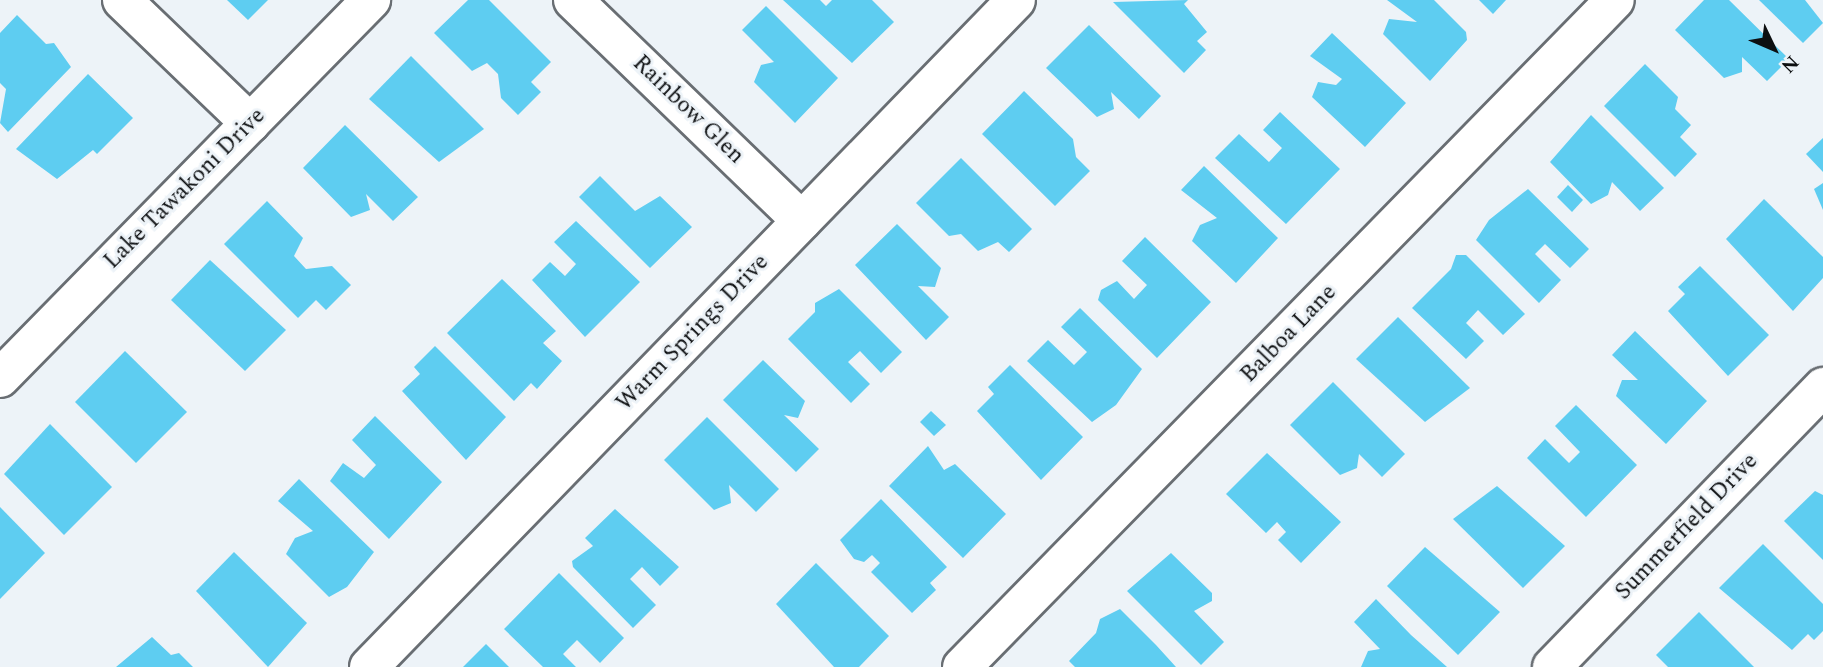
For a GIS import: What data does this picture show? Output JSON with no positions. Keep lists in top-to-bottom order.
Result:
{
  "streets": {
    "street": [
      "Rainbow Glen",
      "Lake Tawakoni Drive",
      "Warm Springs Drive",
      "Balboa Lane",
      "Summerfield Drive"
    ]
  },
  "crossings": [
    ["Rainbow Glen", "Warm Springs Drive"]
  ],
  "north": "bottom right"
}
